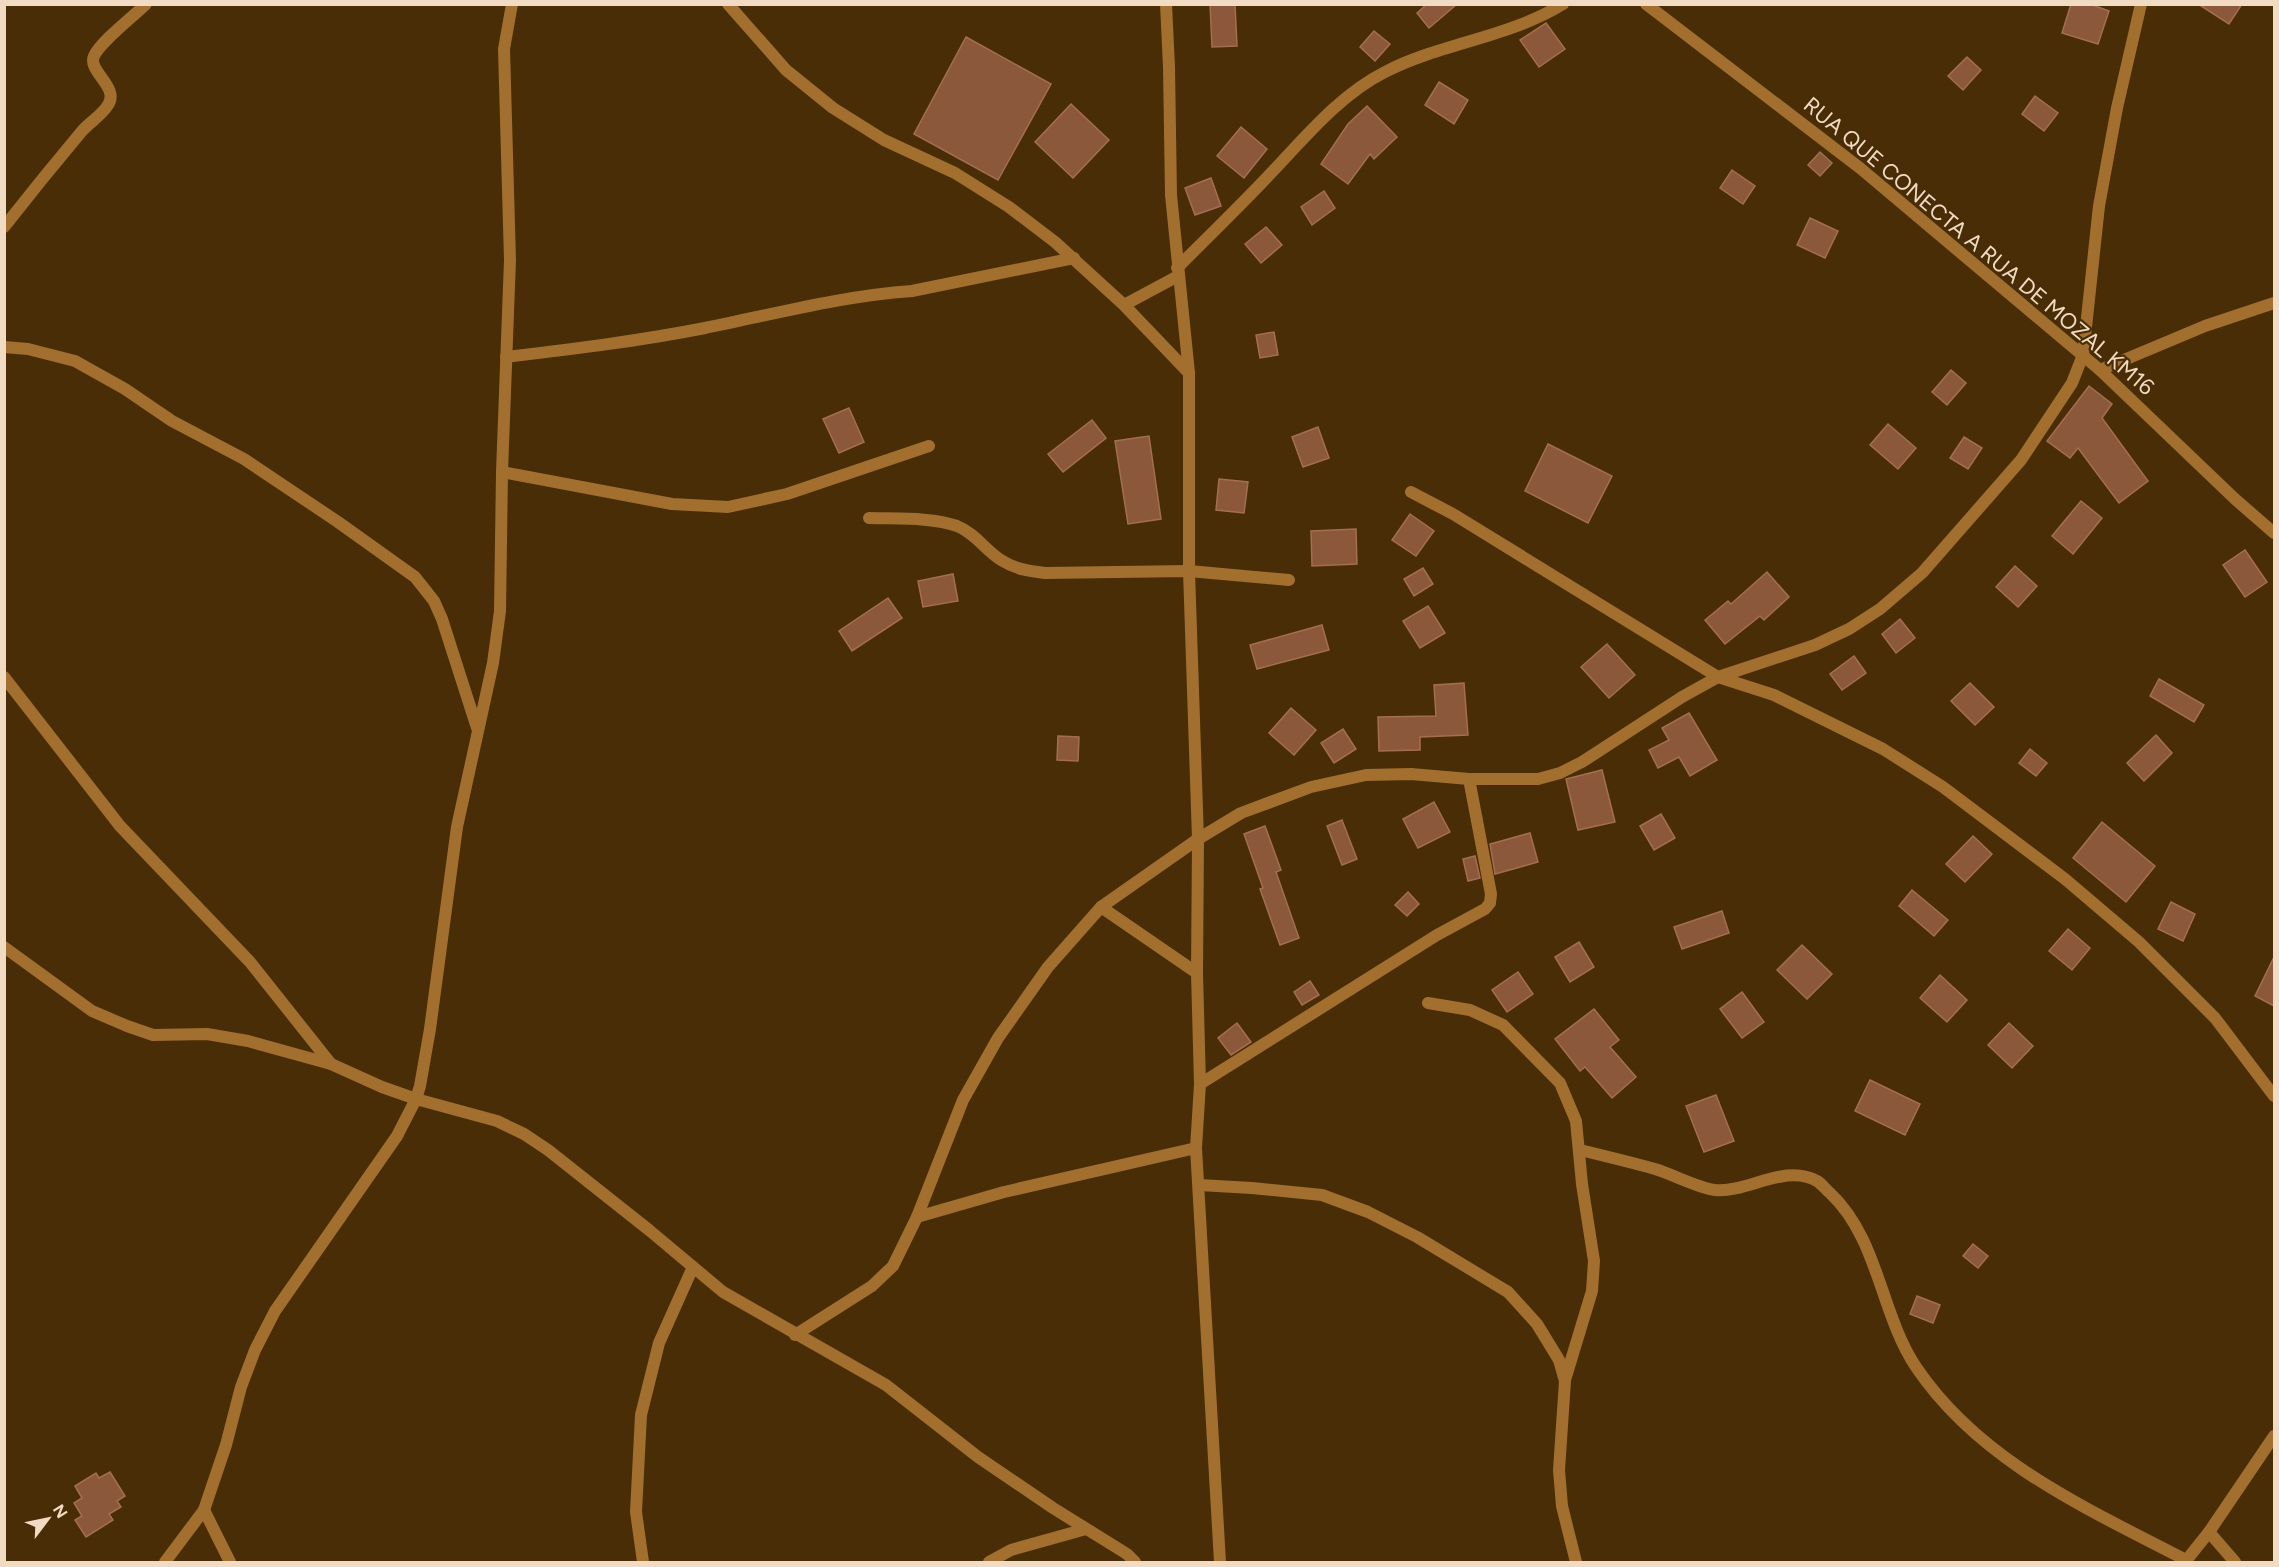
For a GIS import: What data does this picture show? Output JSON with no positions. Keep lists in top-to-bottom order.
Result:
{
  "streets": {
    "street": ["RUA QUE CONECTA A RUA DE MOZAL KM16"]
  },
  "north": "top right"
}
